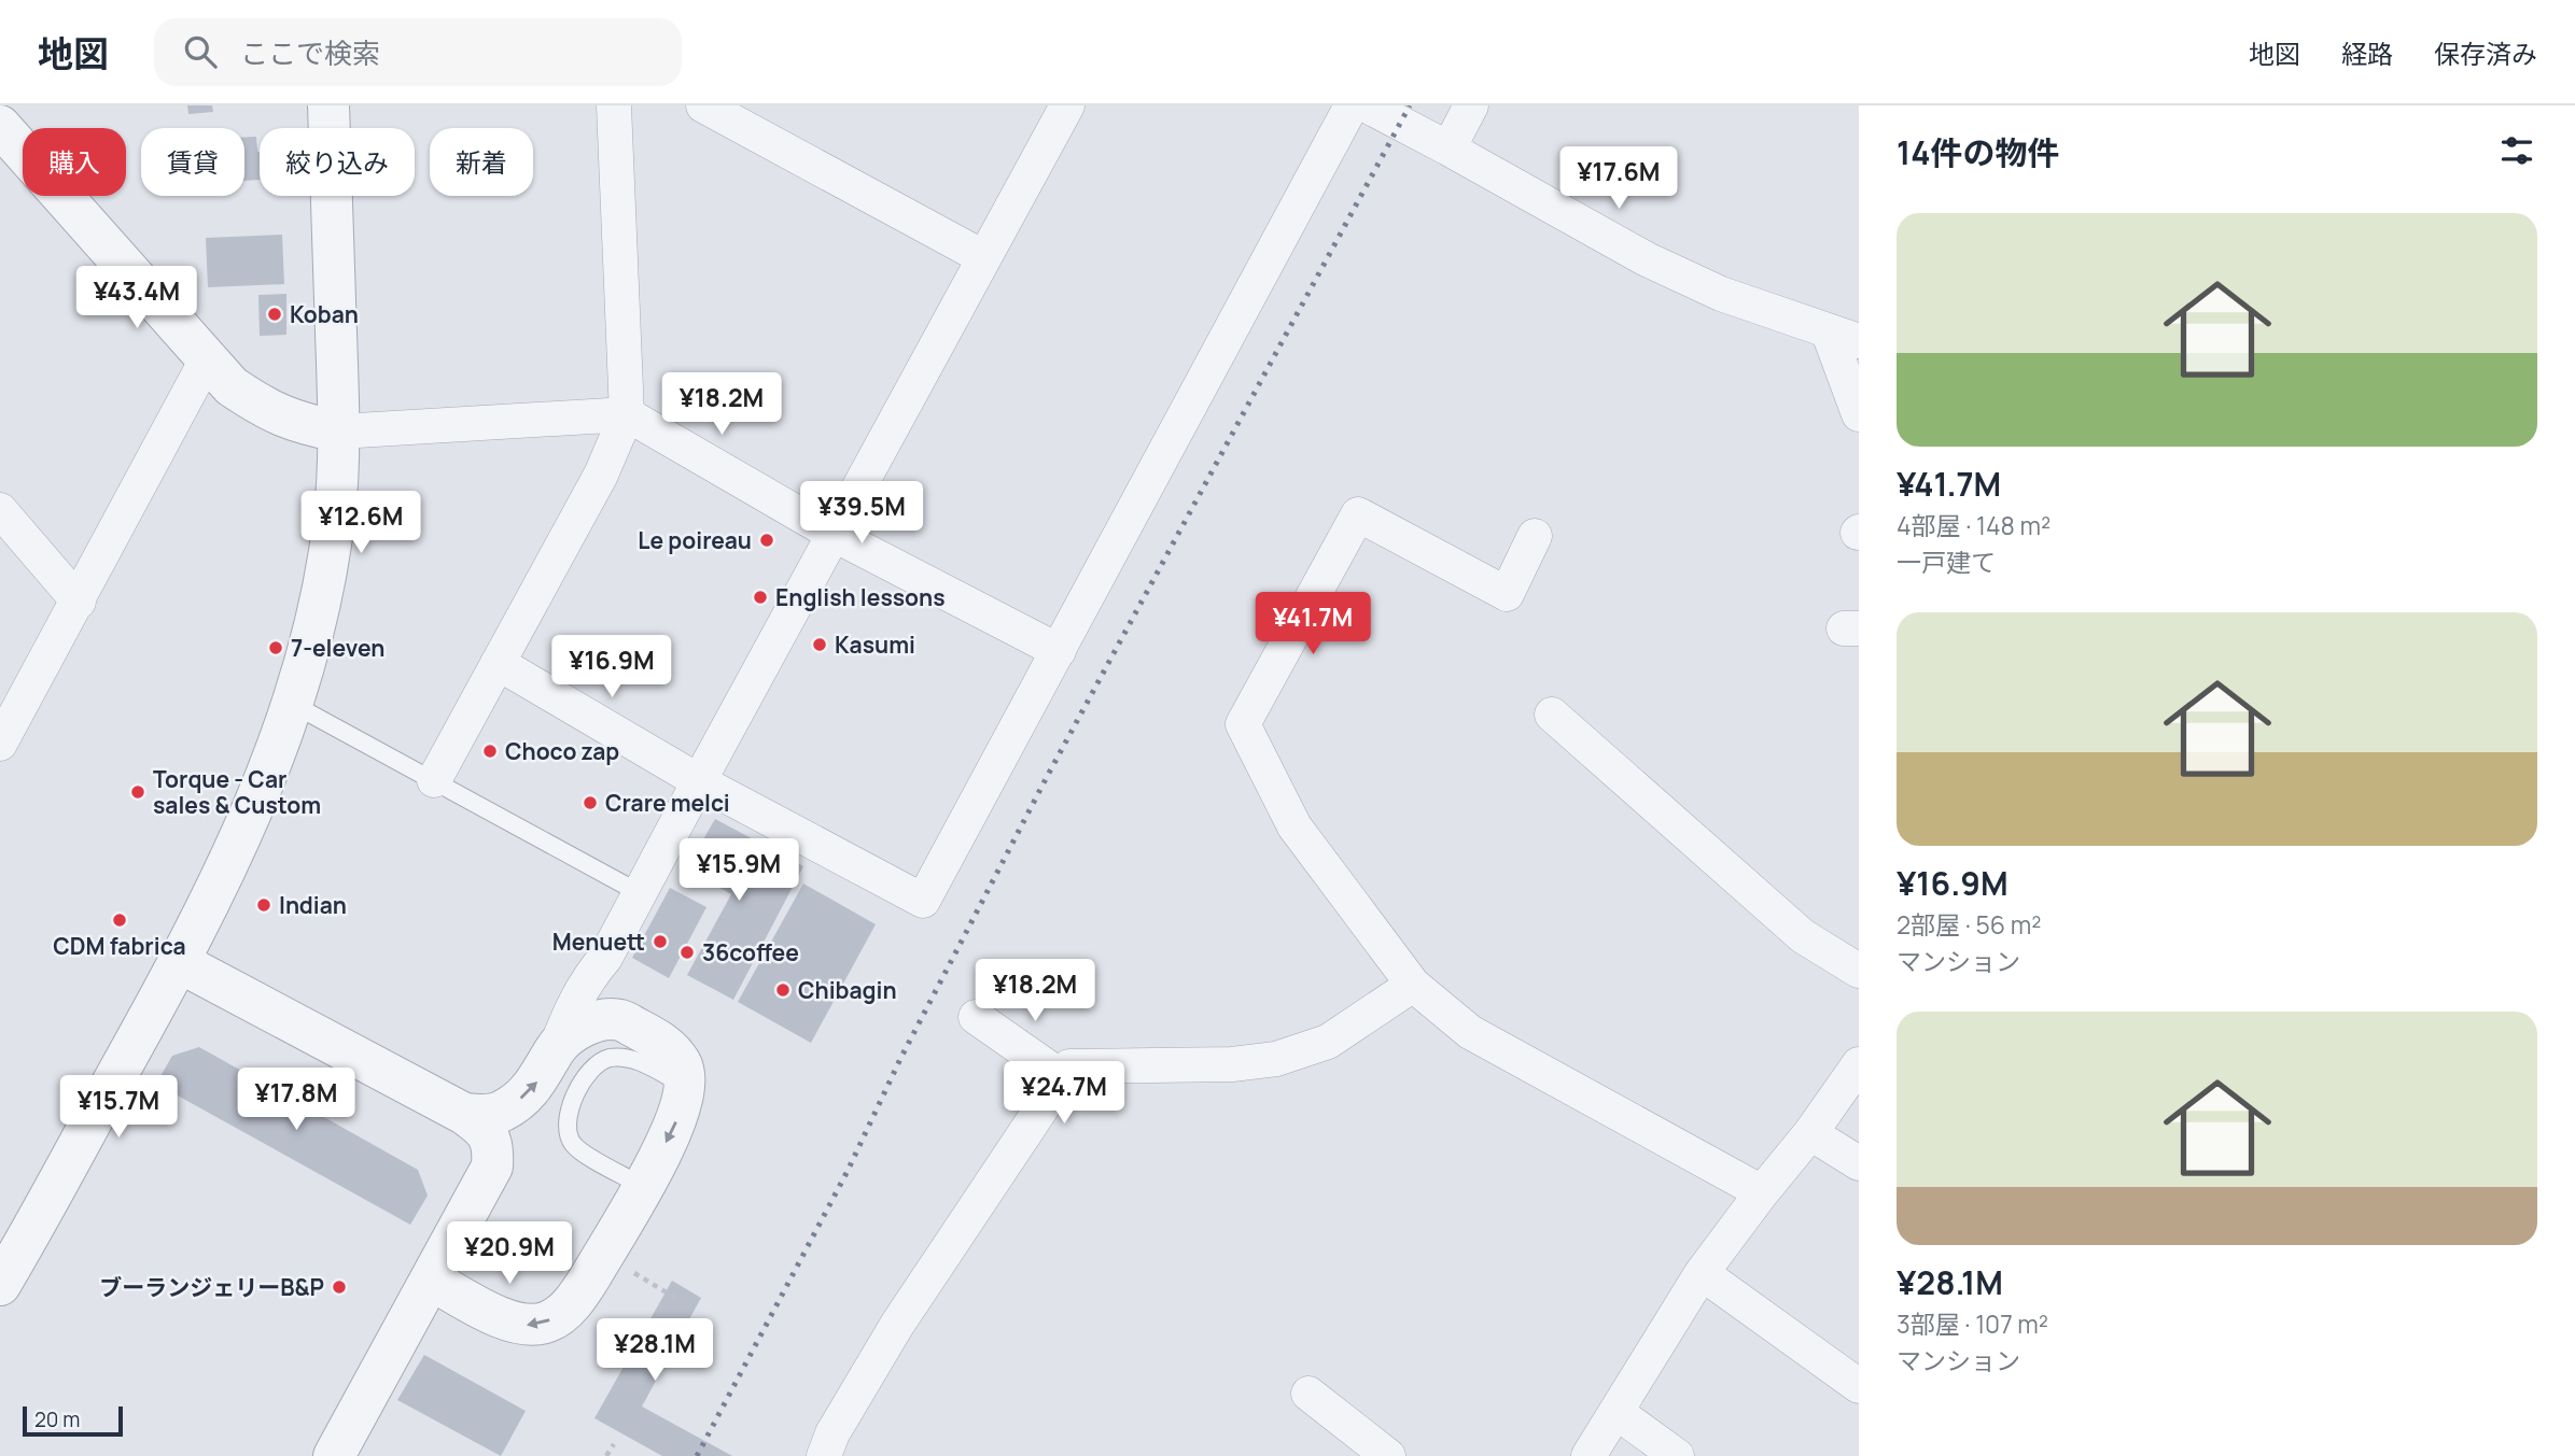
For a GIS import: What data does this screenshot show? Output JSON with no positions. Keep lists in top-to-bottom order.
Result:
{
  "places": [
    "Koban",
    "Le poireau",
    "English lessons",
    "Kasumi",
    "7-eleven",
    "Choco zap",
    "Torque - Car sales & Custom",
    "Crare melci",
    "Indian",
    "CDM fabrica",
    "Menuett",
    "36coffee",
    "Chibagin",
    "ブーランジェリーB&P"
  ],
  "scale_bar": "20 m",
  "page": {
    "header": "地図",
    "search": "ここで検索",
    "nav": ["地図", "経路", "保存済み"],
    "heading": "14件の物件",
    "chip": [
      "購入",
      "賃貸",
      "絞り込み",
      "新着"
    ],
    "price": [
      "¥17.6M",
      "¥43.4M",
      "¥18.2M",
      "¥39.5M",
      "¥12.6M",
      "¥41.7M",
      "¥16.9M",
      "¥15.9M",
      "¥18.2M",
      "¥24.7M",
      "¥17.8M",
      "¥15.7M",
      "¥20.9M",
      "¥28.1M"
    ],
    "list": [
      {
        "name": "¥41.7M",
        "note": "4部屋 · 148 m² · 一戸建て"
      },
      {
        "name": "¥16.9M",
        "note": "2部屋 · 56 m² · マンション"
      },
      {
        "name": "¥28.1M",
        "note": "3部屋 · 107 m² · マンション"
      }
    ],
    "scale": "20 m"
  }
}
